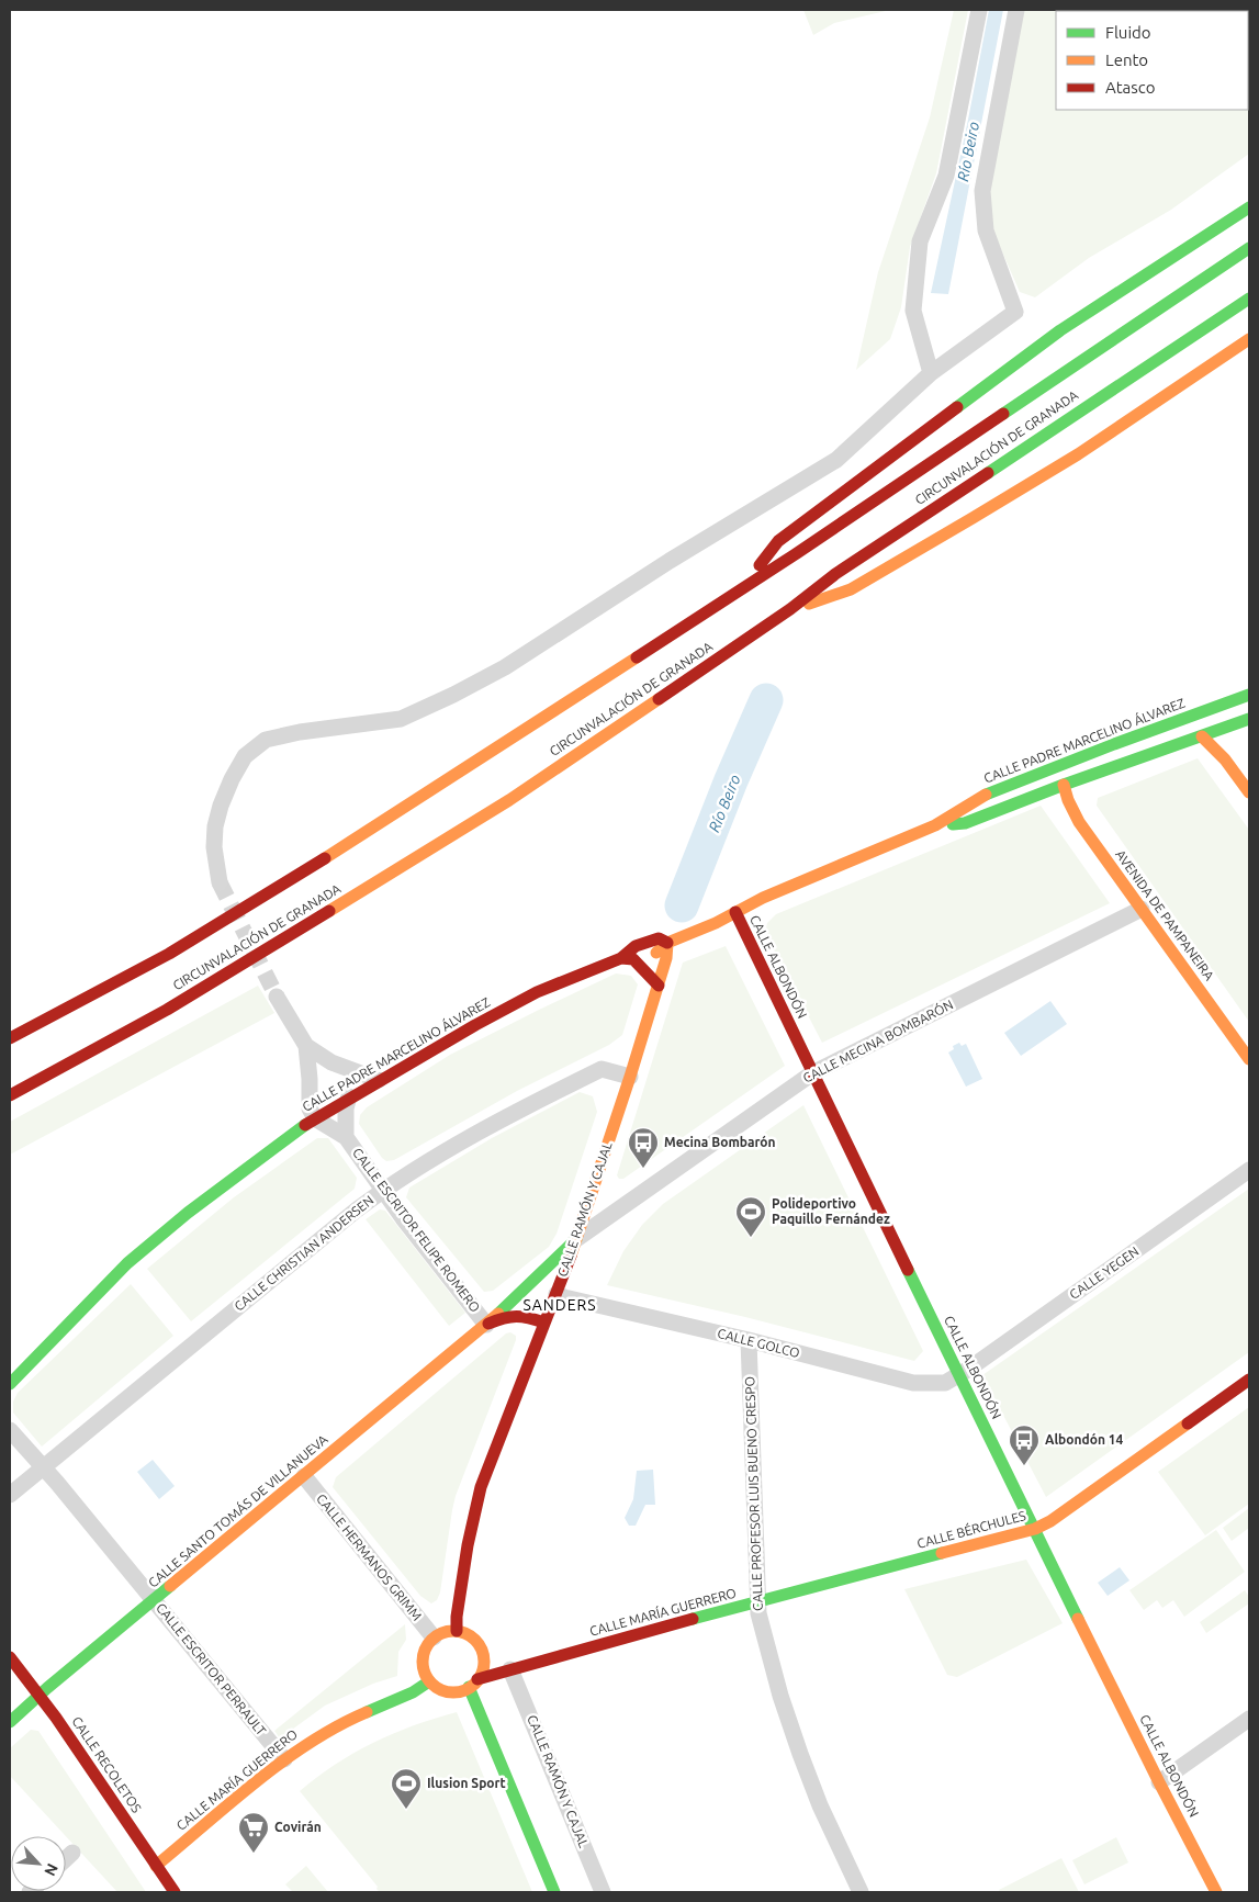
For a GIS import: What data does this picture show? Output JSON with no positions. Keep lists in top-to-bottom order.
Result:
{
  "streets": {
    "main road": [
      "CIRCUNVALACIÓN DE GRANADA",
      "CALLE PADRE MARCELINO ÁLVAREZ",
      "AVENIDA DE PAMPANEIRA",
      "CALLE ALBONDÓN",
      "CALLE RAMÓN Y CAJAL",
      "CALLE SANTO TOMÁS DE VILLANUEVA",
      "CALLE BÉRCHULES",
      "CALLE MARÍA GUERRERO",
      "CALLE RECOLETOS"
    ],
    "street": [
      "CALLE MECINA BOMBARÓN",
      "CALLE ESCRITOR FELIPE ROMERO",
      "CALLE CHRISTIAN ANDERSEN",
      "CALLE YEGEN",
      "CALLE GOLCO",
      "CALLE PROFESOR LUIS BUENO CRESPO",
      "CALLE HERMANOS GRIMM",
      "CALLE ESCRITOR PERRAULT"
    ]
  },
  "crossings": [
    ["CALLE PADRE MARCELINO ÁLVAREZ", "AVENIDA DE PAMPANEIRA"],
    ["CALLE PADRE MARCELINO ÁLVAREZ", "CALLE ALBONDÓN"],
    ["CALLE PADRE MARCELINO ÁLVAREZ", "CALLE RAMÓN Y CAJAL"],
    ["CALLE PADRE MARCELINO ÁLVAREZ", "CALLE ESCRITOR FELIPE ROMERO"],
    ["AVENIDA DE PAMPANEIRA", "CALLE MECINA BOMBARÓN"],
    ["CALLE ALBONDÓN", "CALLE MECINA BOMBARÓN"],
    ["CALLE ALBONDÓN", "CALLE YEGEN"],
    ["CALLE ALBONDÓN", "CALLE GOLCO"],
    ["CALLE ALBONDÓN", "CALLE BÉRCHULES"],
    ["CALLE MECINA BOMBARÓN", "CALLE RAMÓN Y CAJAL"],
    ["CALLE MECINA BOMBARÓN", "CALLE SANTO TOMÁS DE VILLANUEVA"],
    ["CALLE RAMÓN Y CAJAL", "CALLE CHRISTIAN ANDERSEN"],
    ["CALLE RAMÓN Y CAJAL", "CALLE GOLCO"],
    ["CALLE RAMÓN Y CAJAL", "CALLE SANTO TOMÁS DE VILLANUEVA"],
    ["CALLE RAMÓN Y CAJAL", "CALLE HERMANOS GRIMM"],
    ["CALLE RAMÓN Y CAJAL", "CALLE MARÍA GUERRERO"],
    ["CALLE ESCRITOR FELIPE ROMERO", "CALLE CHRISTIAN ANDERSEN"],
    ["CALLE ESCRITOR FELIPE ROMERO", "CALLE SANTO TOMÁS DE VILLANUEVA"],
    ["CALLE CHRISTIAN ANDERSEN", "CALLE ESCRITOR PERRAULT"],
    ["CALLE YEGEN", "CALLE GOLCO"],
    ["CALLE GOLCO", "CALLE PROFESOR LUIS BUENO CRESPO"],
    ["CALLE PROFESOR LUIS BUENO CRESPO", "CALLE BÉRCHULES"],
    ["CALLE PROFESOR LUIS BUENO CRESPO", "CALLE MARÍA GUERRERO"],
    ["CALLE SANTO TOMÁS DE VILLANUEVA", "CALLE HERMANOS GRIMM"],
    ["CALLE SANTO TOMÁS DE VILLANUEVA", "CALLE ESCRITOR PERRAULT"],
    ["CALLE SANTO TOMÁS DE VILLANUEVA", "CALLE RECOLETOS"],
    ["CALLE BÉRCHULES", "CALLE MARÍA GUERRERO"],
    ["CALLE HERMANOS GRIMM", "CALLE MARÍA GUERRERO"],
    ["CALLE MARÍA GUERRERO", "CALLE ESCRITOR PERRAULT"],
    ["CALLE MARÍA GUERRERO", "CALLE RECOLETOS"]
  ],
  "districts": ["SANDERS"],
  "water": ["Río Beiro"],
  "places": {
    "bus stop": ["Mecina Bombarón", "Albondón 14"],
    "sports": ["Polideportivo Paquillo Fernández", "Ilusion Sport"],
    "supermarket": ["Covirán"]
  },
  "legend": ["Fluido", "Lento", "Atasco"],
  "north": "bottom right"
}
